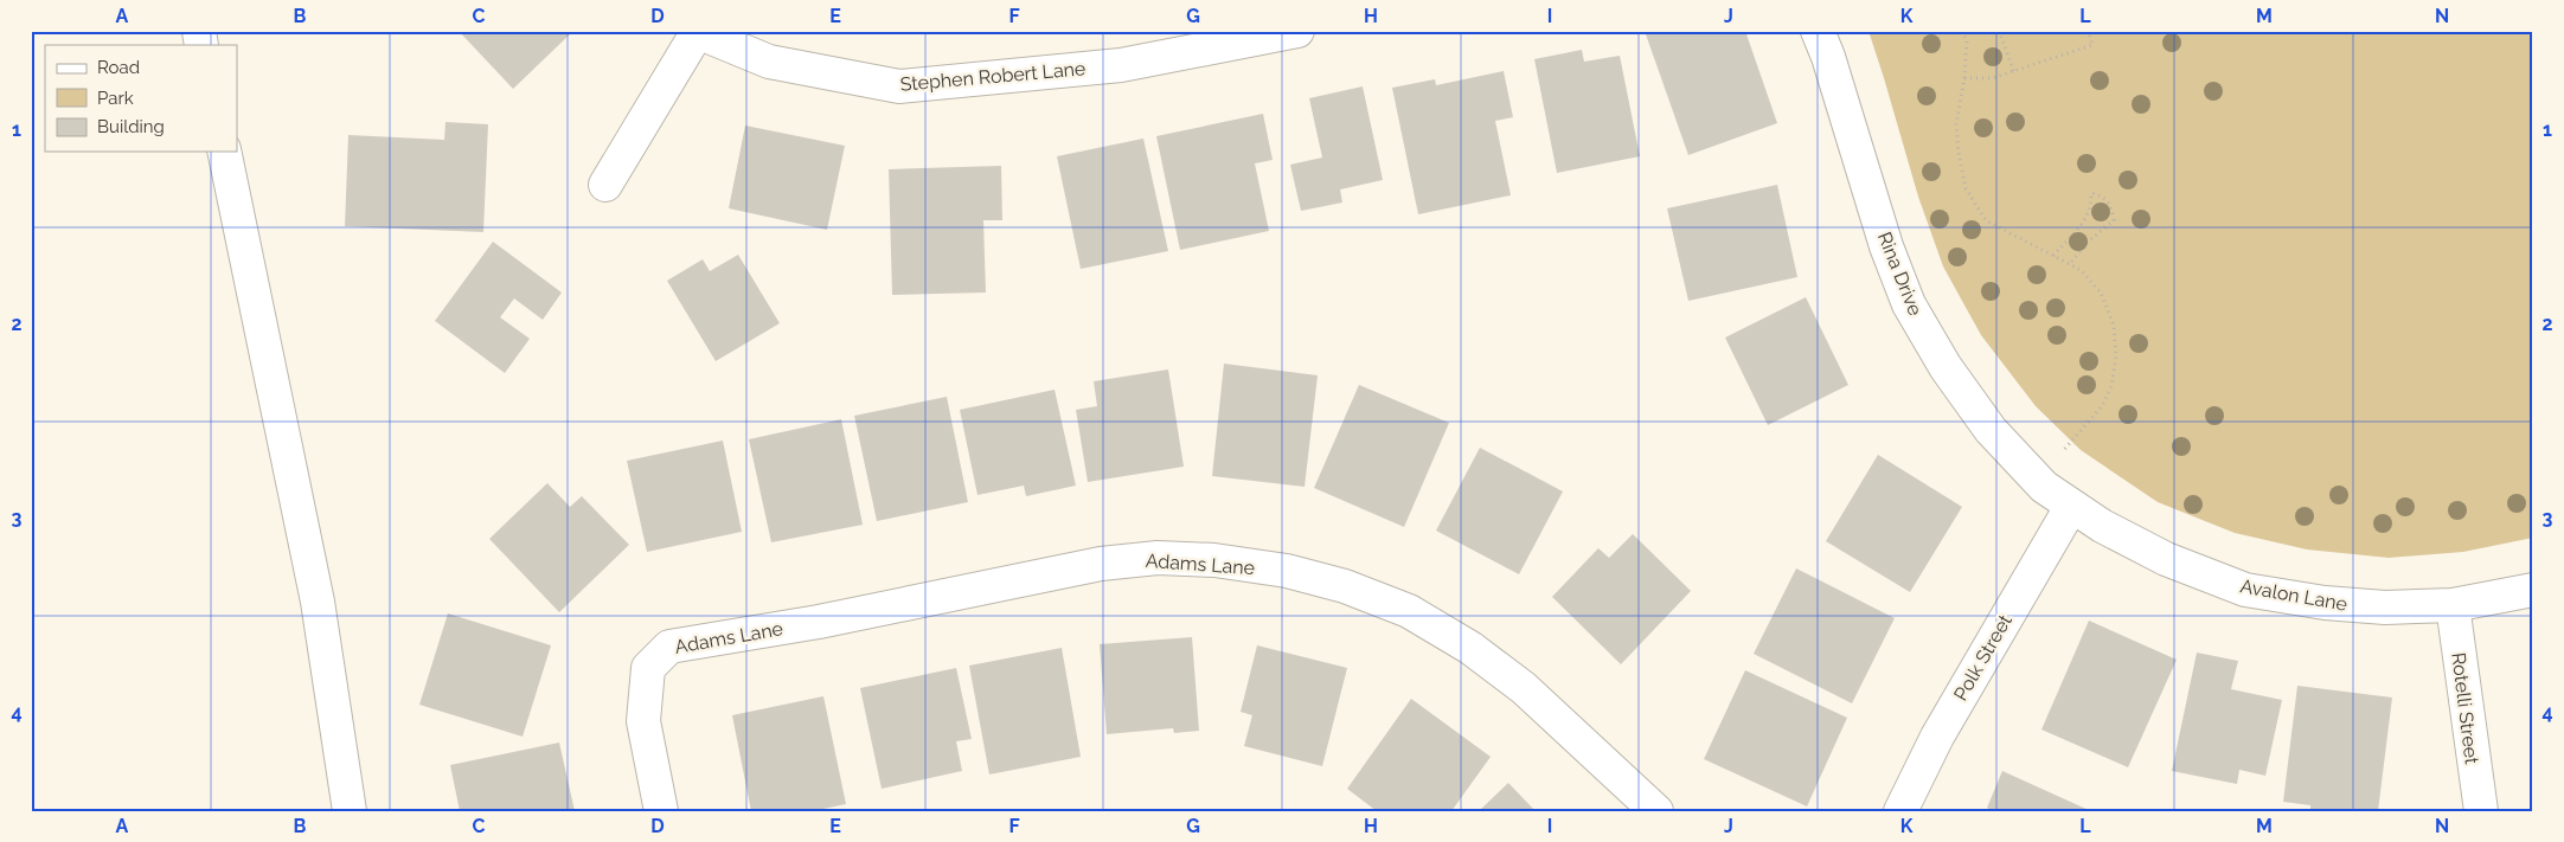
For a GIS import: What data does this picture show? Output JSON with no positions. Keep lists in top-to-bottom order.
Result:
{
  "streets": {
    "street": [
      "Stephen Robert Lane",
      "Rina Drive",
      "Adams Lane",
      "Avalon Lane",
      "Polk Street",
      "Rotelli Street"
    ]
  },
  "crossings": [
    ["Rina Drive", "Avalon Lane"],
    ["Rina Drive", "Polk Street"],
    ["Avalon Lane", "Polk Street"],
    ["Avalon Lane", "Rotelli Street"]
  ],
  "legend": ["Road", "Park", "Building"],
  "grid": {
    "columns": [
      "A",
      "B",
      "C",
      "D",
      "E",
      "F",
      "G",
      "H",
      "I",
      "J",
      "K",
      "L",
      "M",
      "N"
    ],
    "rows": [
      "1",
      "2",
      "3",
      "4"
    ]
  }
}
